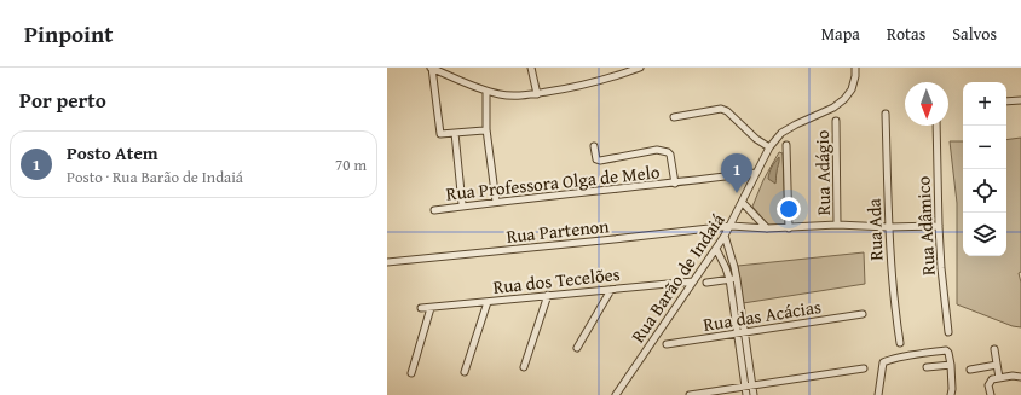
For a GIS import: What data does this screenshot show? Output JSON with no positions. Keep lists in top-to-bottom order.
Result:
{
  "streets": {
    "street": [
      "Rua Adágio",
      "Rua Professora Olga de Melo",
      "Rua Adâmico",
      "Rua Ada",
      "Rua Partenon",
      "Rua Barão de Indaiá",
      "Rua dos Tecelões",
      "Rua das Acácias"
    ]
  },
  "crossings": [
    ["Rua Adágio", "Rua Partenon"],
    ["Rua Professora Olga de Melo", "Rua Barão de Indaiá"],
    ["Rua Adâmico", "Rua Partenon"],
    ["Rua Ada", "Rua Partenon"],
    ["Rua Partenon", "Rua Barão de Indaiá"],
    ["Rua Barão de Indaiá", "Rua dos Tecelões"]
  ],
  "north": "bottom",
  "page": {
    "header": "Pinpoint",
    "nav": ["Mapa", "Rotas", "Salvos"],
    "heading": "Por perto",
    "map_buttons": ["+", "−"],
    "list": [
      {
        "mark": "1",
        "name": "Posto Atem",
        "note": "Posto · Rua Barão de Indaiá",
        "value": "70 m"
      }
    ],
    "pins": "1"
  }
}
